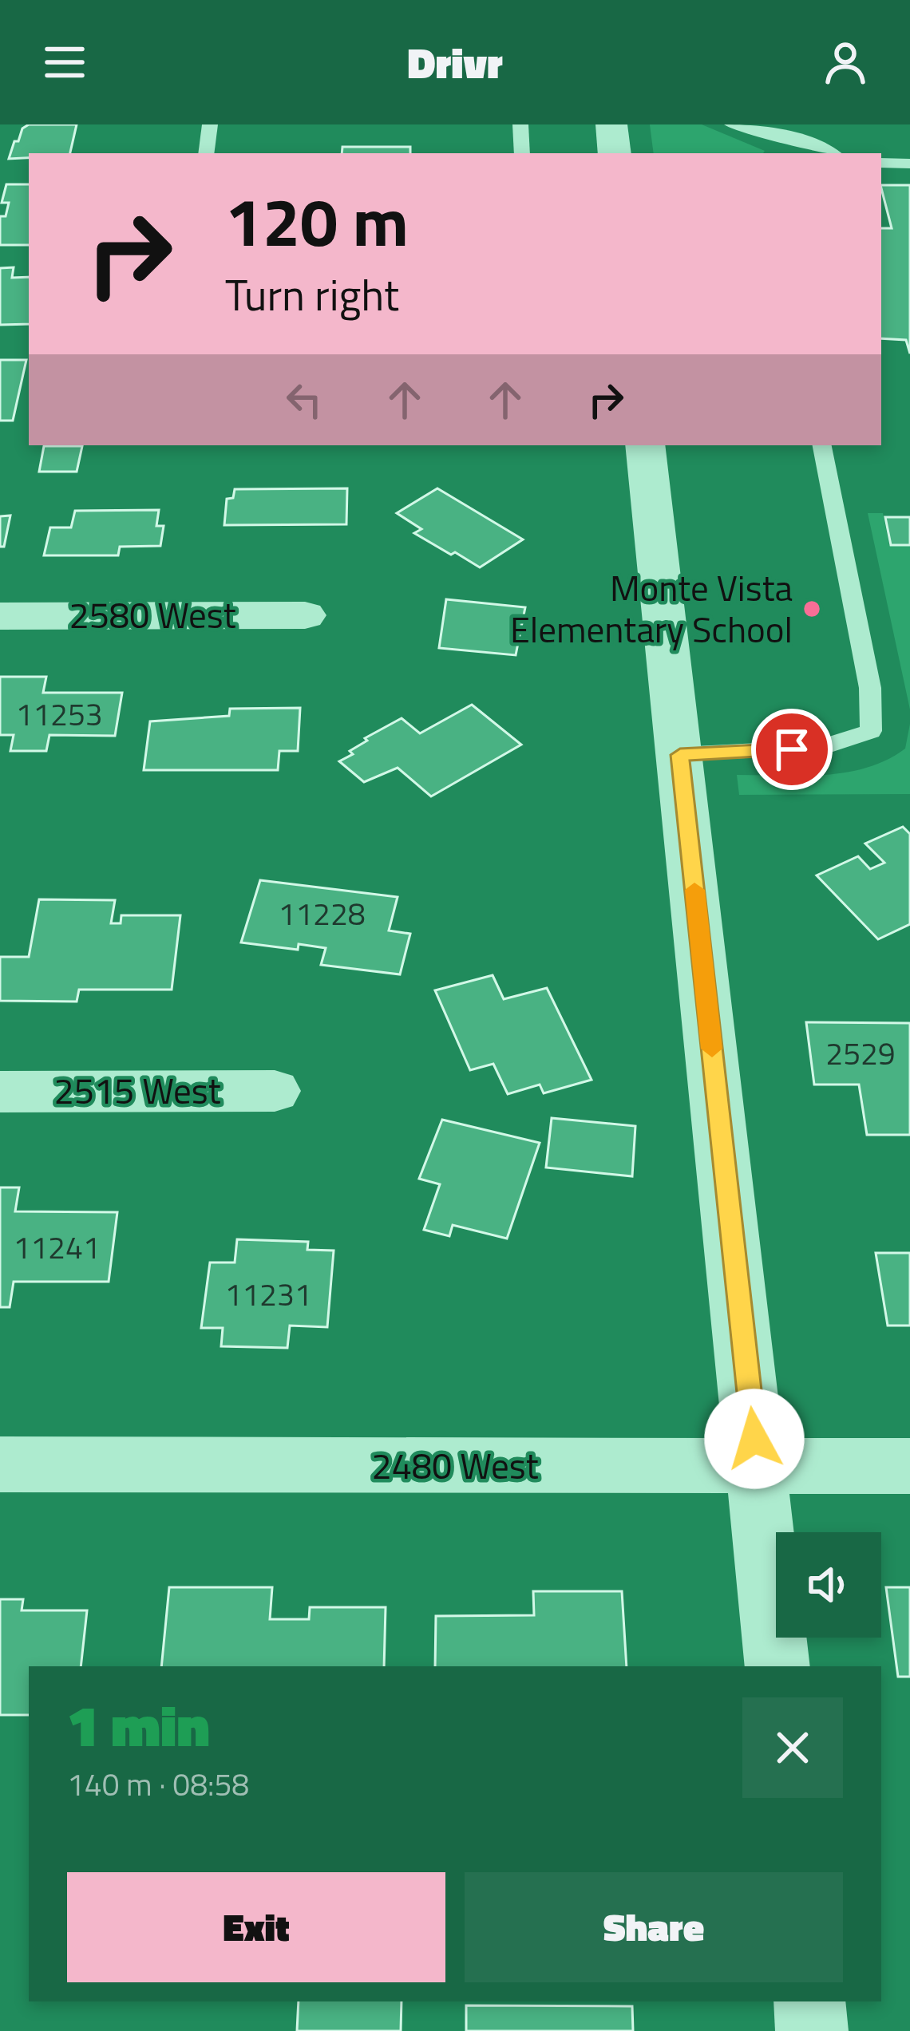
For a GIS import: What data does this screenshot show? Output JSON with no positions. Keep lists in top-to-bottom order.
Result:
{
  "streets": {
    "street": ["2580 West", "2515 West", "2480 West"]
  },
  "places": ["Monte Vista Elementary School"],
  "house_numbers": [
    "11253",
    "11228",
    "2529",
    "11241",
    "11231"
  ],
  "page": {
    "header": "Drivr",
    "turn": ["120 m", "Turn right"],
    "heading": ["1 min", "140 m · 08:58"],
    "buttons": ["Exit", "Share"]
  }
}
